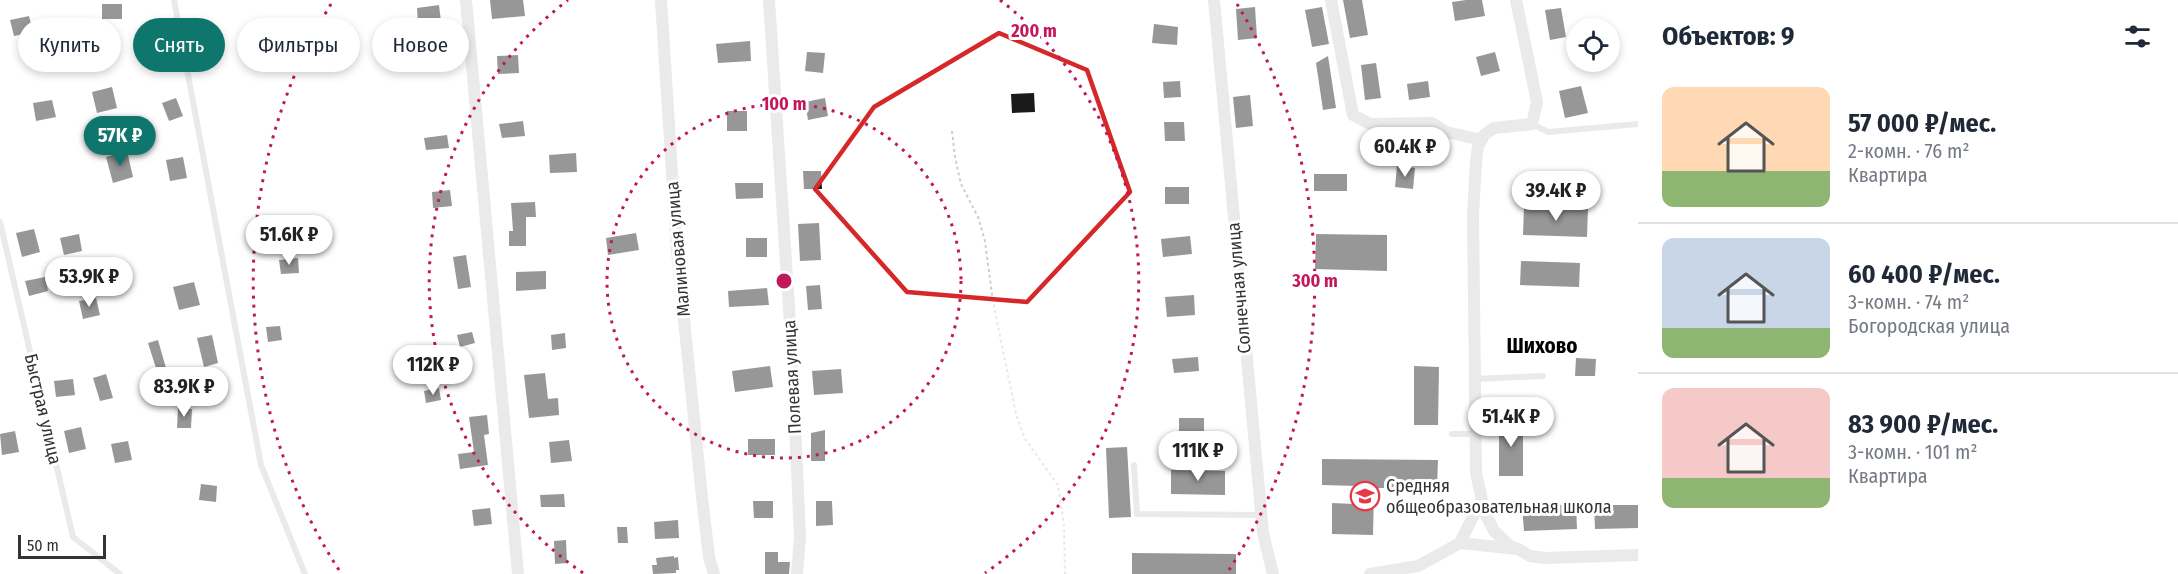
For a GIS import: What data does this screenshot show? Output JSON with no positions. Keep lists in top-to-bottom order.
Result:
{
  "streets": {
    "street": ["Малиновая улица", "Солнечная улица", "Полевая улица"],
    "lane": ["Быстрая улица"]
  },
  "districts": ["Шихово"],
  "places": {
    "school or university": ["Средняя общеобразовательная школа"]
  },
  "scale_bar": "50 m",
  "page": {
    "heading": "Объектов: 9",
    "chip": [
      "Купить",
      "Снять",
      "Фильтры",
      "Новое"
    ],
    "list": [
      {
        "name": "57 000 ₽/мес.",
        "note": "2-комн. · 76 m² · Квартира"
      },
      {
        "name": "60 400 ₽/мес.",
        "note": "3-комн. · 74 m² · Богородская улица"
      },
      {
        "name": "83 900 ₽/мес.",
        "note": "3-комн. · 101 m² · Квартира"
      }
    ],
    "price": [
      "57K ₽",
      "60.4K ₽",
      "39.4K ₽",
      "51.6K ₽",
      "53.9K ₽",
      "112K ₽",
      "83.9K ₽",
      "51.4K ₽",
      "111K ₽"
    ],
    "scale": "50 m"
  },
  "rings": ["200 m", "100 m", "300 m"]
}
